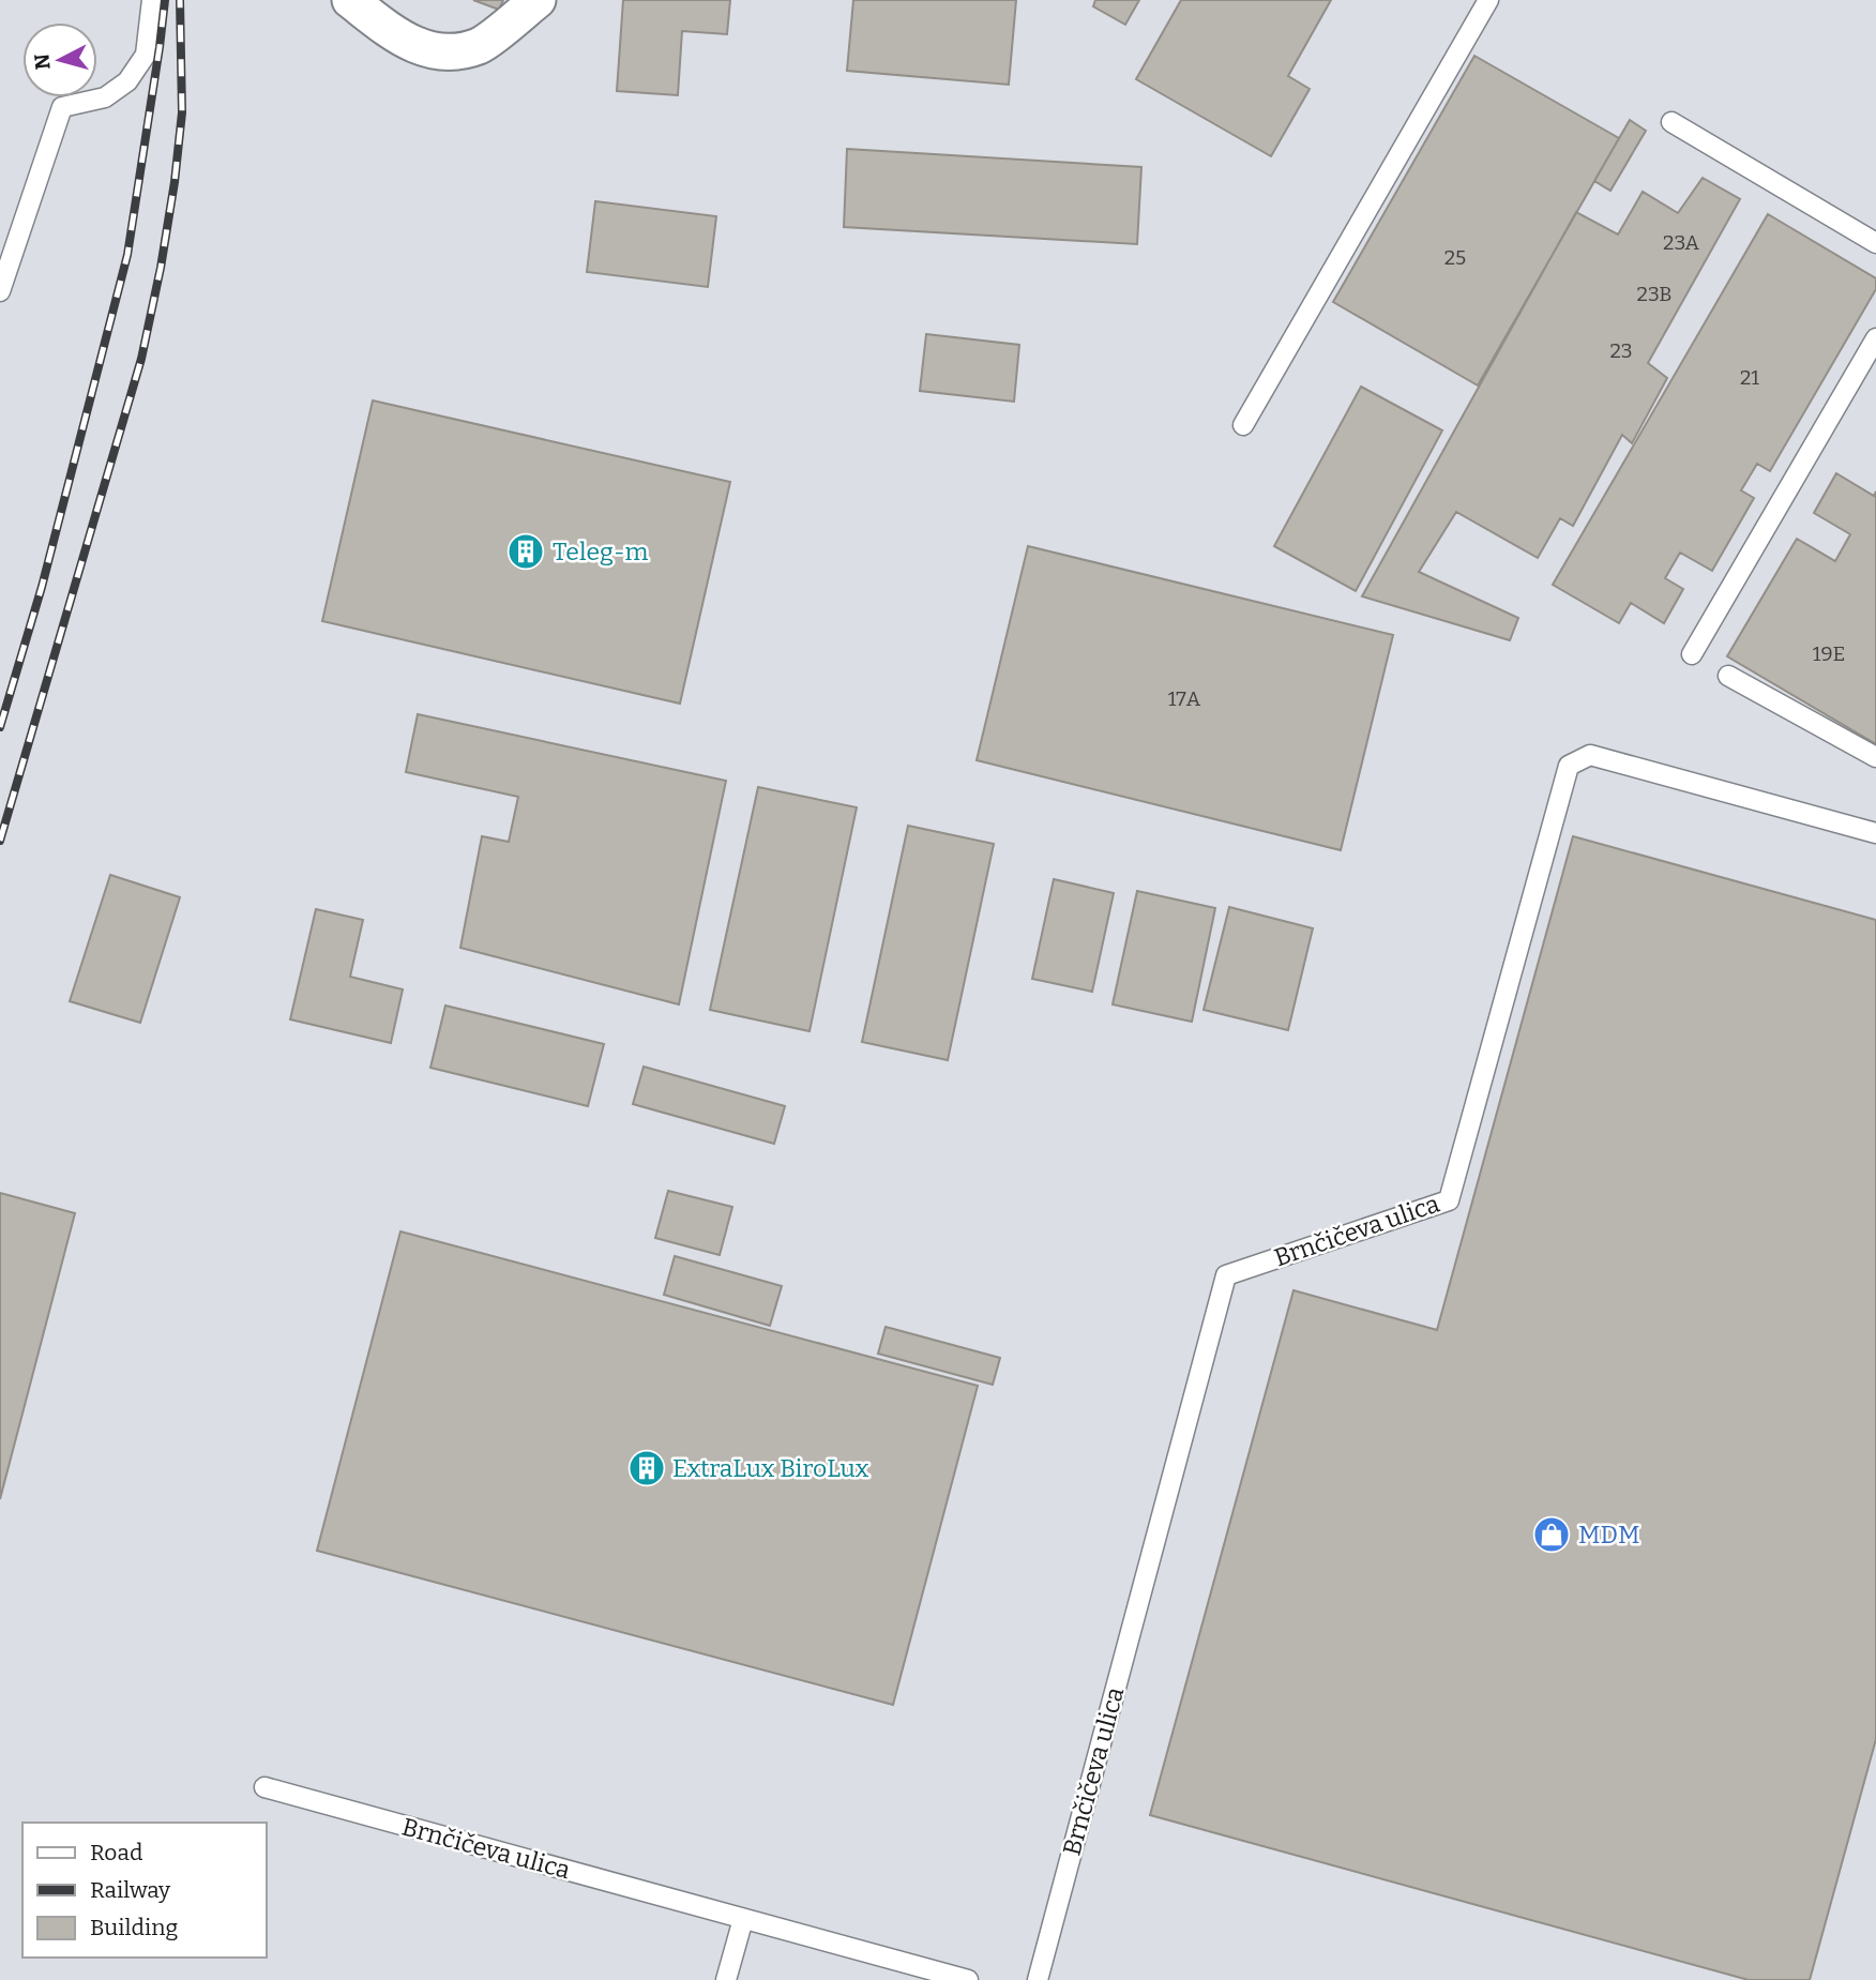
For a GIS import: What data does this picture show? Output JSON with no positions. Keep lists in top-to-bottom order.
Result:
{
  "streets": {
    "lane": ["Brnčičeva ulica"]
  },
  "places": {
    "building": ["Teleg-m", "ExtraLux BiroLux"],
    "shop": ["MDM"]
  },
  "house_numbers": [
    "23A",
    "25",
    "23B",
    "23",
    "21",
    "19E",
    "17A"
  ],
  "legend": ["Road", "Railway", "Building"],
  "north": "left"
}
